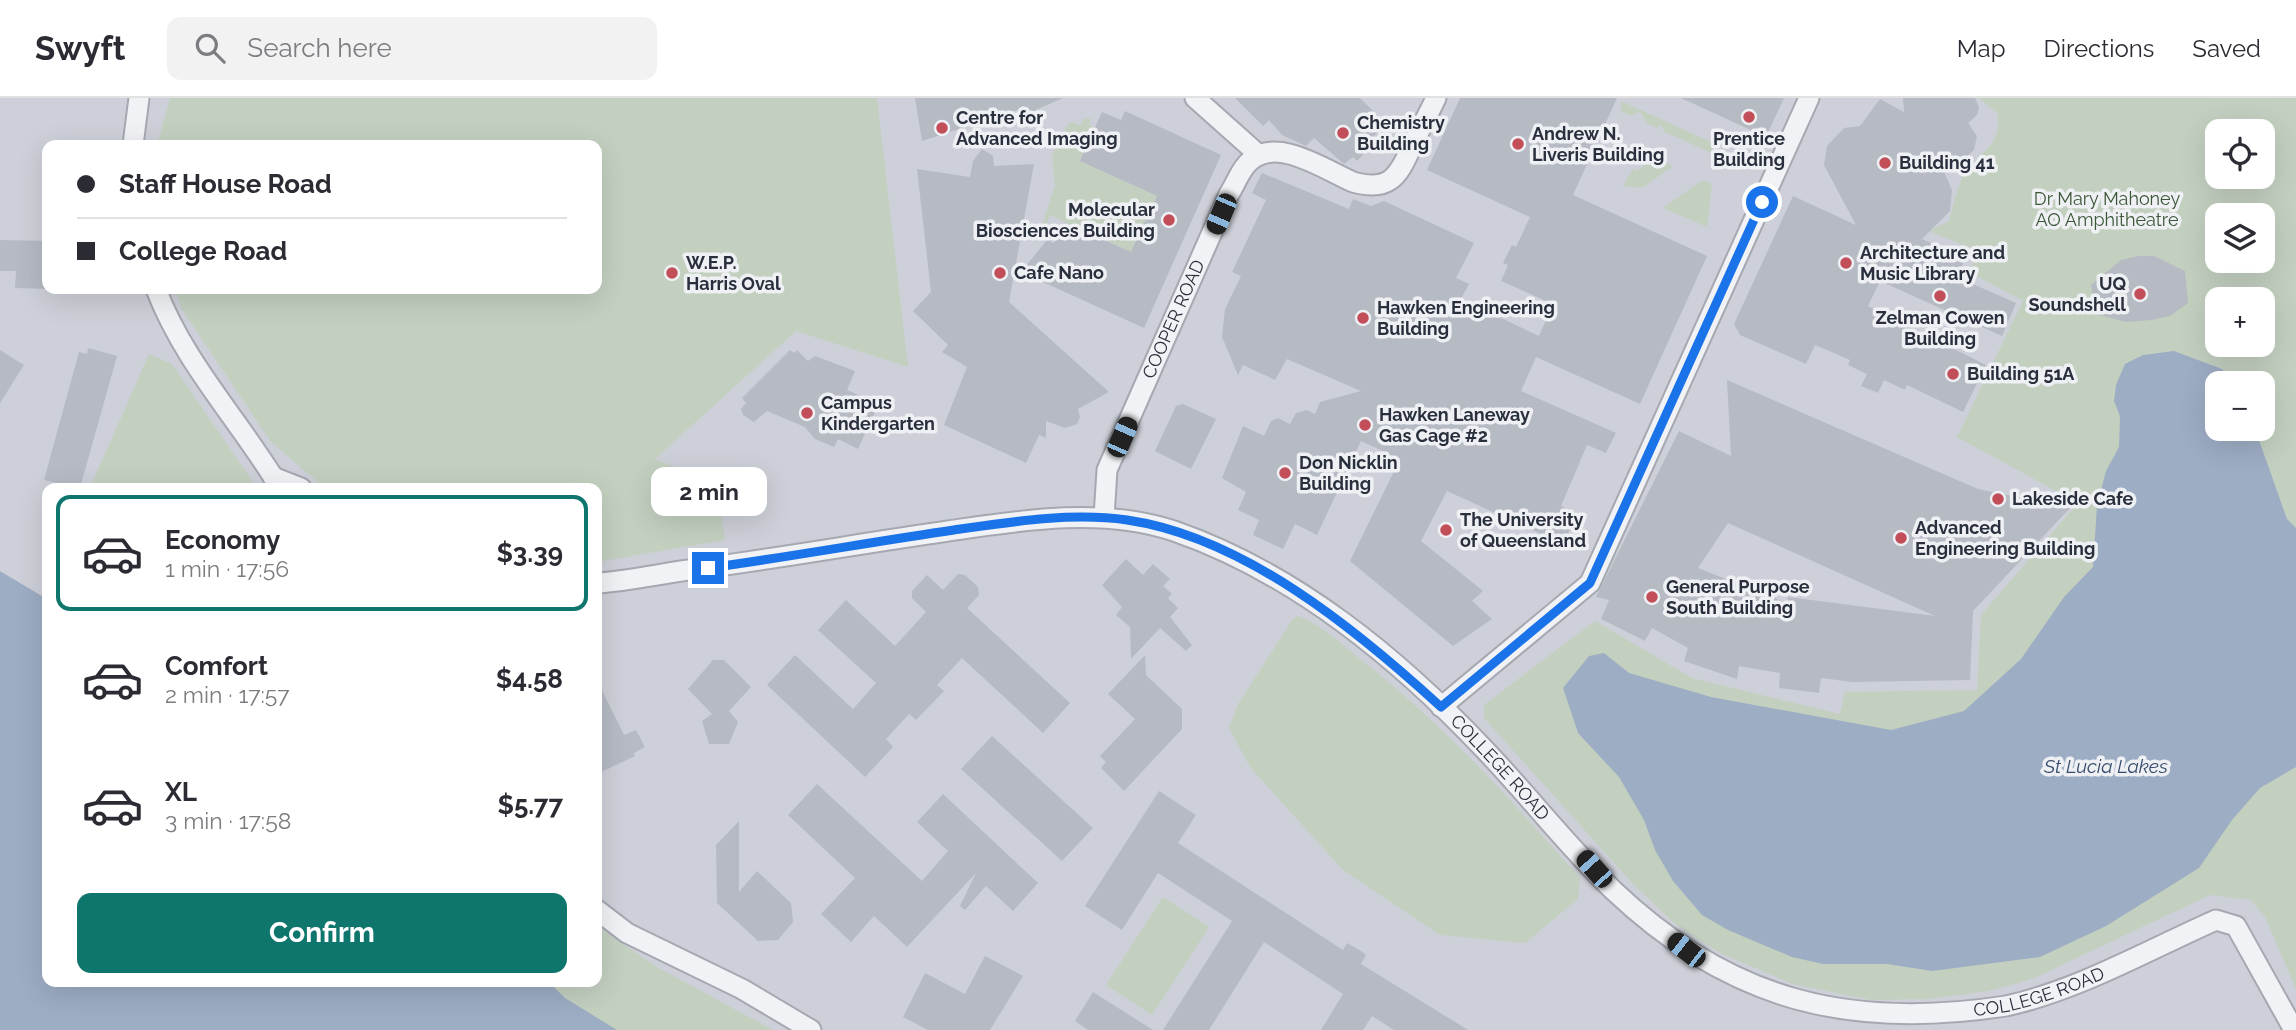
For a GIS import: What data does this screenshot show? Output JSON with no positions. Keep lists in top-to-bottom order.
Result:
{
  "streets": {
    "street": ["COOPER ROAD", "COLLEGE ROAD"]
  },
  "crossings": [
    ["COOPER ROAD", "COLLEGE ROAD"]
  ],
  "water": ["St Lucia Lakes"],
  "parks": ["Dr Mary Mahoney AO Amphitheatre"],
  "places": [
    "Prentice Building",
    "Centre for Advanced Imaging",
    "Chemistry Building",
    "Andrew N. Liveris Building",
    "Building 41",
    "Molecular Biosciences Building",
    "Architecture and Music Library",
    "W.E.P. Harris Oval",
    "Cafe Nano",
    "UQ Soundshell",
    "Zelman Cowen Building",
    "Hawken Engineering Building",
    "Building 51A",
    "Campus Kindergarten",
    "Hawken Laneway Gas Cage #2",
    "Don Nicklin Building",
    "Lakeside Cafe",
    "The University of Queensland",
    "Advanced Engineering Building",
    "General Purpose South Building"
  ],
  "page": {
    "header": "Swyft",
    "search": "Search here",
    "nav": ["Map", "Directions", "Saved"],
    "map_buttons": ["+", "−"],
    "banner": ["Staff House Road", "College Road"],
    "bubble": "2 min",
    "list": [
      {
        "name": "Economy",
        "note": "1 min · 17:56",
        "value": "$3.39"
      },
      {
        "name": "Comfort",
        "note": "2 min · 17:57",
        "value": "$4.58"
      },
      {
        "name": "XL",
        "note": "3 min · 17:58",
        "value": "$5.77"
      }
    ],
    "buttons": "Confirm"
  }
}
